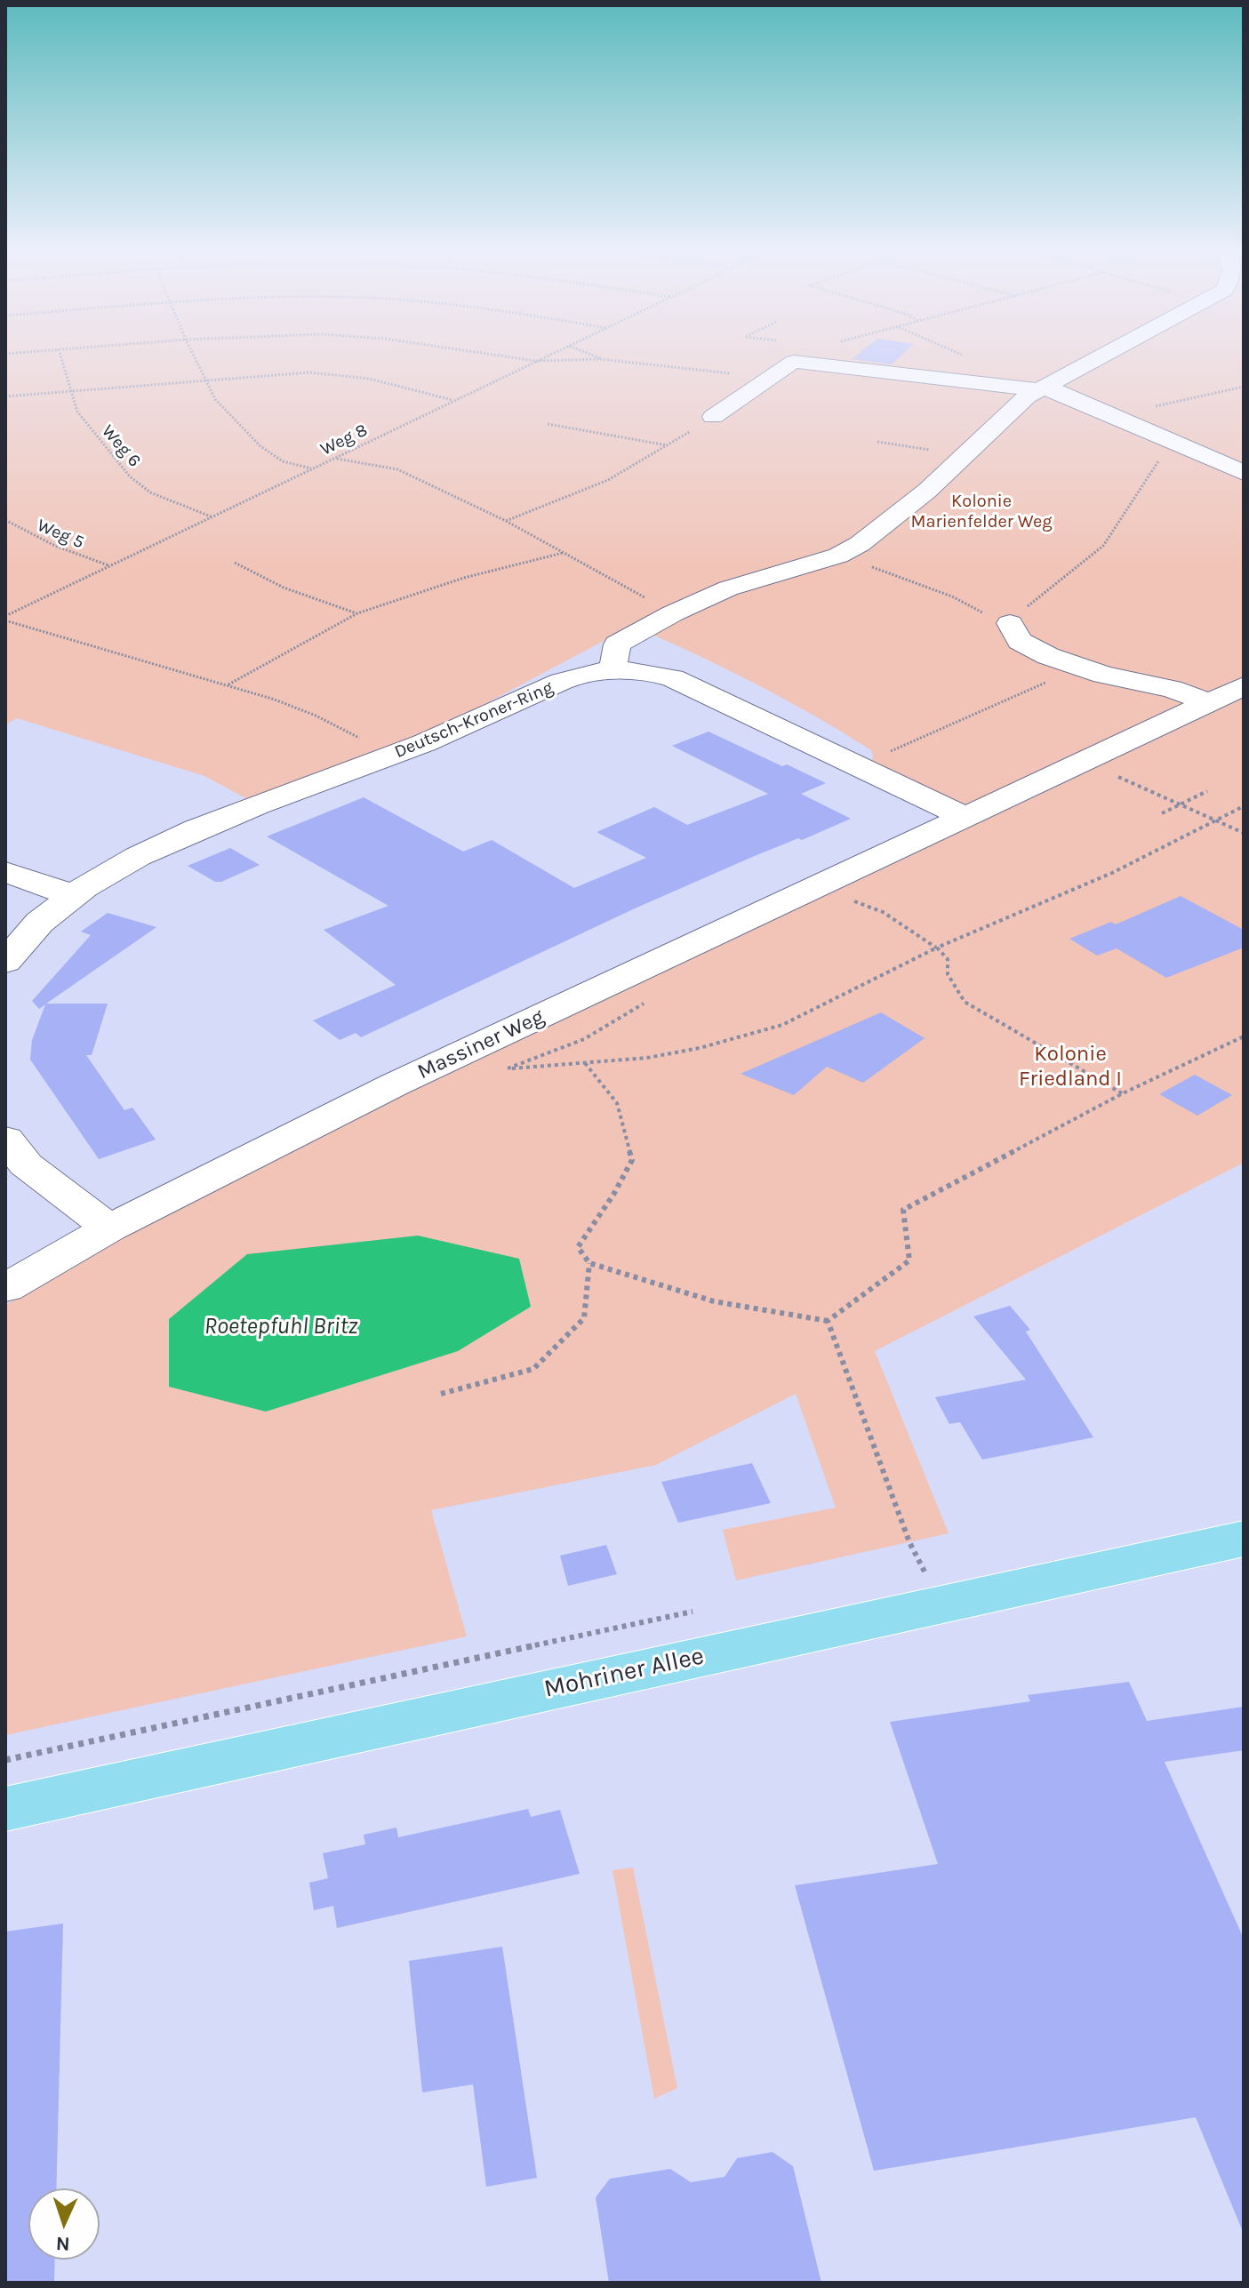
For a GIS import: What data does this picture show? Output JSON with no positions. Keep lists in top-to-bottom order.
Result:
{
  "streets": {
    "main road": ["Mohriner Allee"],
    "street": ["Deutsch-Kroner-Ring", "Massiner Weg"],
    "path": ["Weg 8", "Weg 6", "Weg 5"]
  },
  "crossings": [
    ["Weg 8", "Weg 6"],
    ["Weg 8", "Weg 5"],
    ["Weg 8", "Deutsch-Kroner-Ring"],
    ["Deutsch-Kroner-Ring", "Massiner Weg"]
  ],
  "water": ["Roetepfuhl Britz"],
  "parks": ["Kolonie Marienfelder Weg", "Kolonie Friedland I"],
  "north": "bottom"
}
